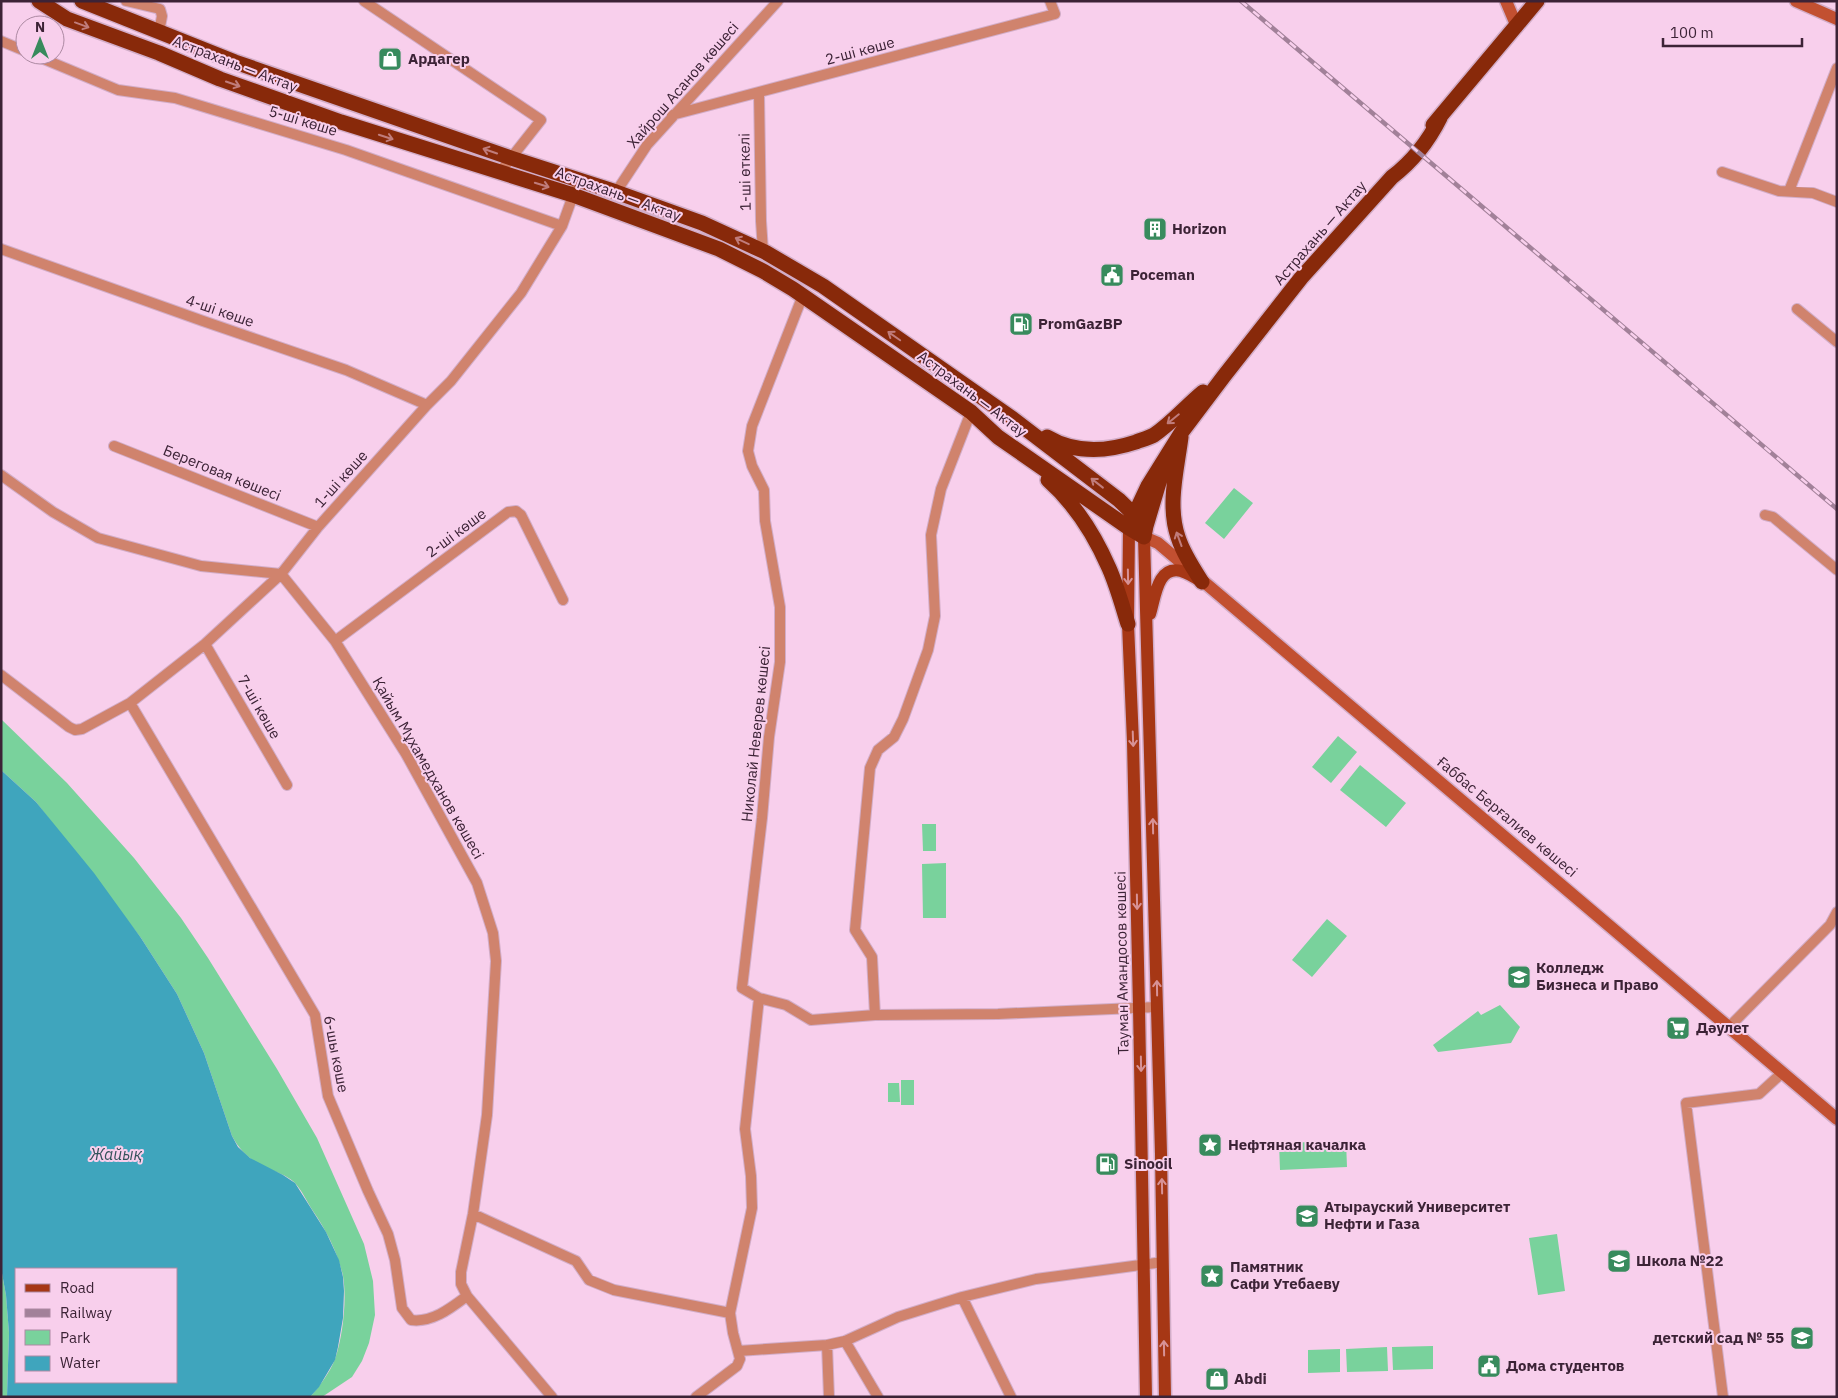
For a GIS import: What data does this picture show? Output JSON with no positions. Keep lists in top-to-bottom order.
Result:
{
  "streets": {
    "highway": ["Астрахань — Актау"],
    "main road": ["Ғаббас Берғалиев көшесі", "Тауман Амандосов көшесі"],
    "street": [
      "2-ші көше",
      "Хайрош Асанов көшесі",
      "5-шi көше",
      "1-ші өткелі",
      "4-шi көше",
      "Береговая көшесі",
      "1-ші көше",
      "7-шi көше",
      "Николай Неверев көшесі",
      "Қайым Мұхамедханов көшесi",
      "6-шы көше"
    ]
  },
  "crossings": [
    ["2-ші көше", "Хайрош Асанов көшесі"],
    ["2-ші көше", "1-ші өткелі"],
    ["2-ші көше", "Қайым Мұхамедханов көшесi"],
    ["Астрахань — Актау", "Хайрош Асанов көшесі"],
    ["Астрахань — Актау", "1-ші өткелі"],
    ["Астрахань — Актау", "1-ші көше"],
    ["Астрахань — Актау", "Николай Неверев көшесі"],
    ["Астрахань — Актау", "Ғаббас Берғалиев көшесі"],
    ["Астрахань — Актау", "Тауман Амандосов көшесі"],
    ["5-шi көше", "1-ші көше"],
    ["4-шi көше", "1-ші көше"],
    ["Береговая көшесі", "1-ші көше"],
    ["1-ші көше", "7-шi көше"],
    ["1-ші көше", "Қайым Мұхамедханов көшесi"],
    ["1-ші көше", "6-шы көше"],
    ["Николай Неверев көшесі", "Тауман Амандосов көшесі"],
    ["Қайым Мұхамедханов көшесi", "6-шы көше"]
  ],
  "water": ["Жайық"],
  "places": {
    "shop": ["Ардагер", "Abdi"],
    "building": ["Horizon"],
    "public building": ["Poceman", "Дома студентов"],
    "fuel station": ["PromGazBP", "Sinooil"],
    "school or university": [
      "Колледж Бизнеса и Право",
      "Атырауский Университет Нефти и Газа",
      "Школа №22",
      "детский сад № 55"
    ],
    "supermarket": ["Дәулет"],
    "place": ["Нефтяная качалка", "Памятник Сафи Утебаеву"]
  },
  "legend": [
    "Road",
    "Railway",
    "Park",
    "Water"
  ],
  "scale_bar": "100 m",
  "north": "top"
}
